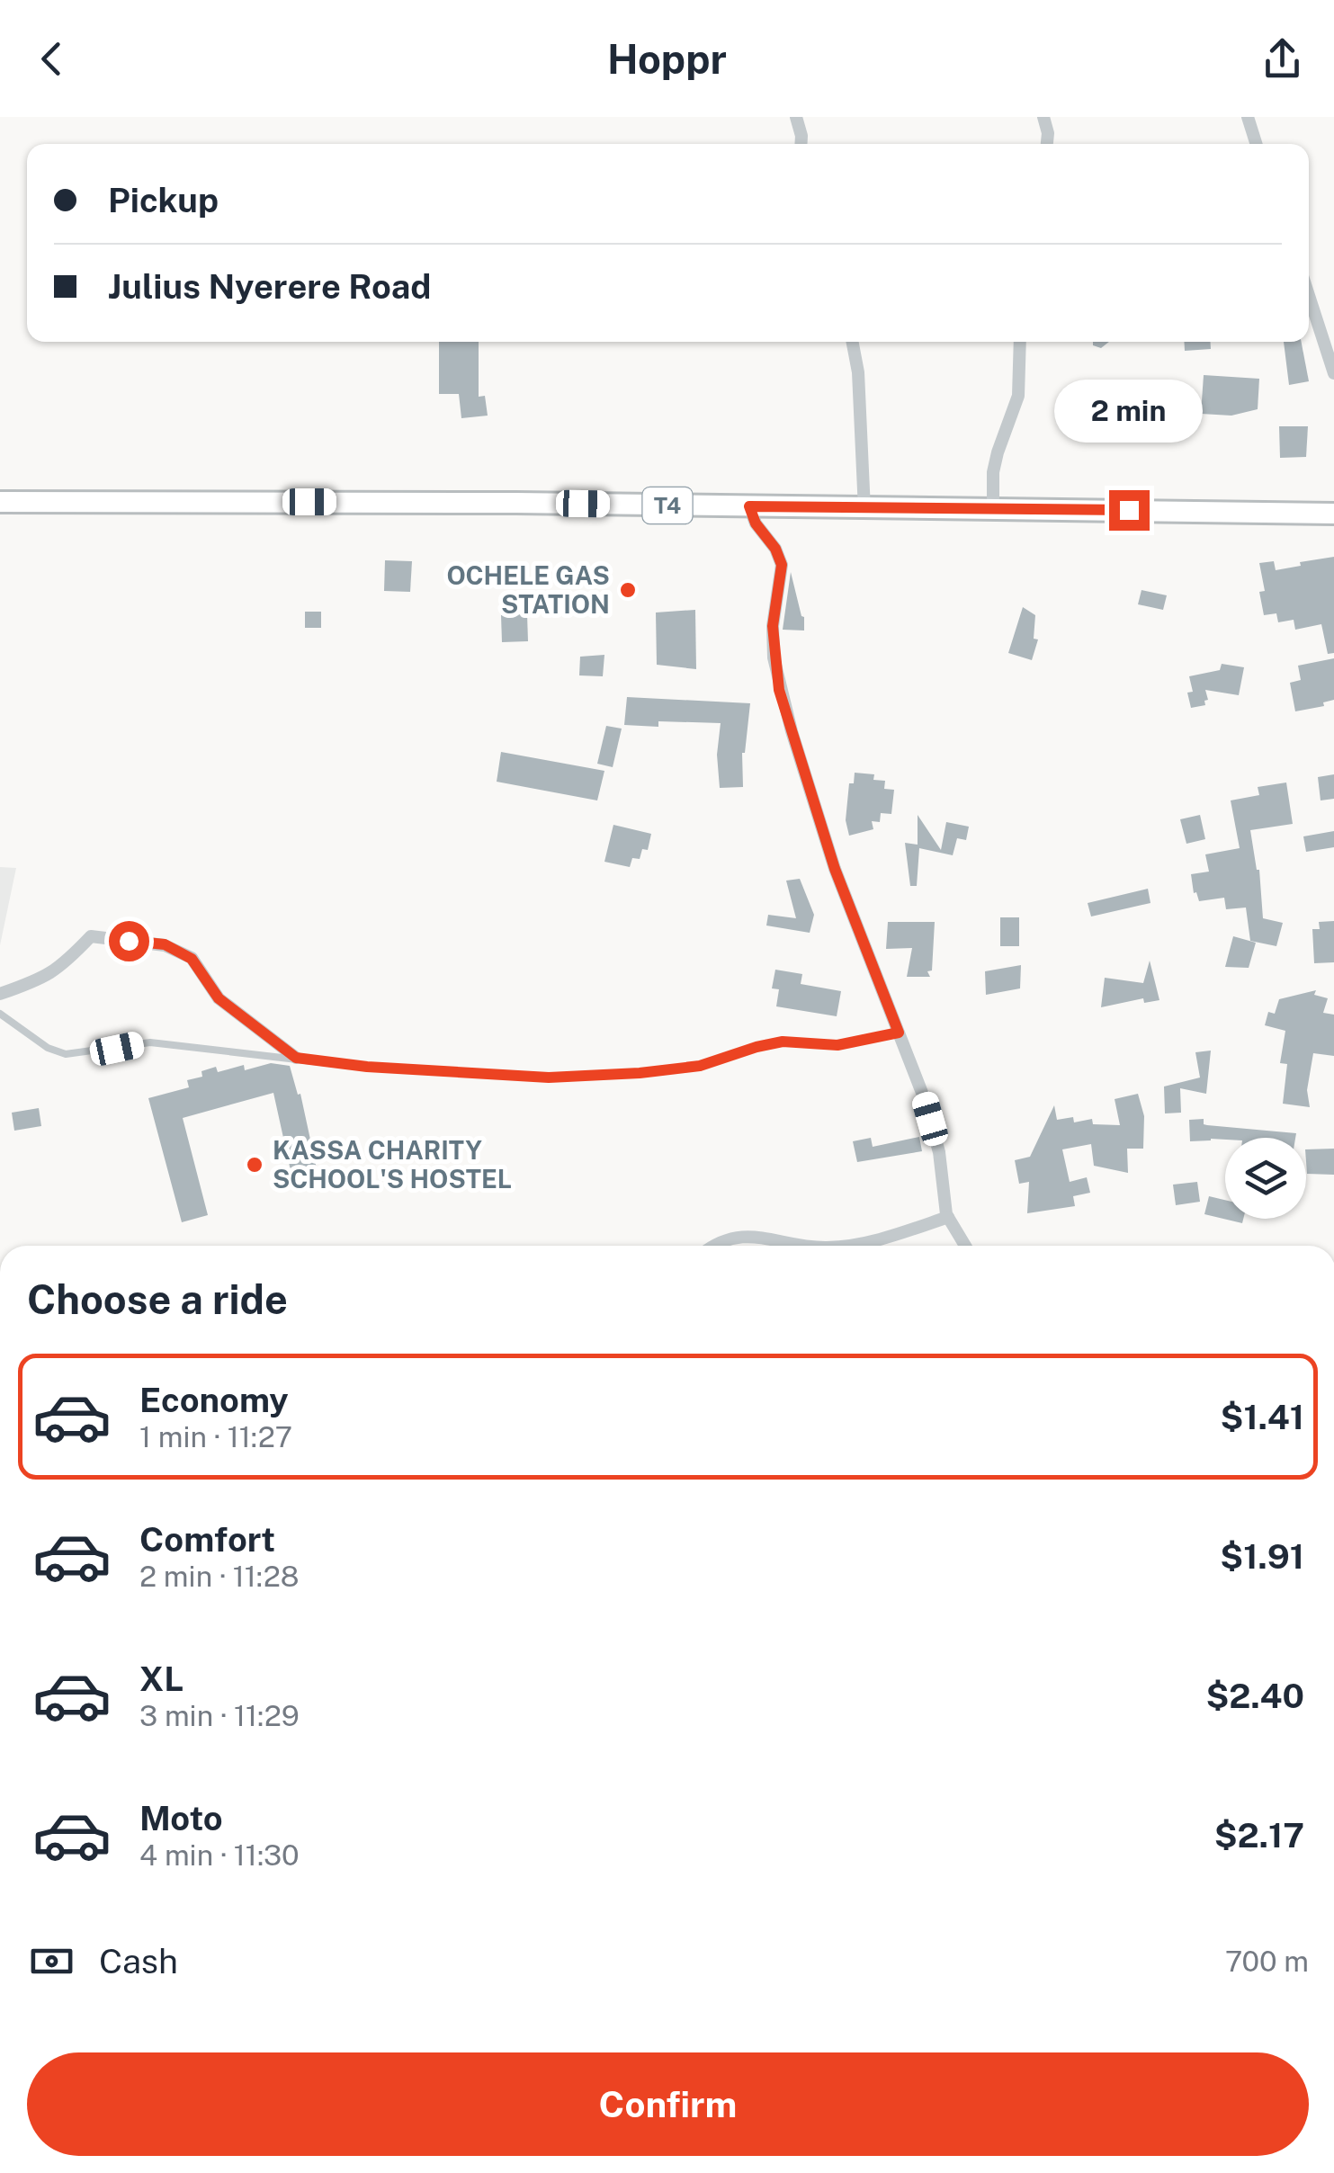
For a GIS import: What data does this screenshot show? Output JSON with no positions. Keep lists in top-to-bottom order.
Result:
{
  "streets": {
    "highway": ["T4"]
  },
  "places": ["OCHELE GAS STATION", "KASSA CHARITY SCHOOL'S HOSTEL"],
  "page": {
    "header": "Hoppr",
    "banner": ["Pickup", "Julius Nyerere Road"],
    "bubble": "2 min",
    "heading": "Choose a ride",
    "list": [
      {
        "name": "Economy",
        "note": "1 min · 11:27",
        "value": "$1.41"
      },
      {
        "name": "Comfort",
        "note": "2 min · 11:28",
        "value": "$1.91"
      },
      {
        "name": "XL",
        "note": "3 min · 11:29",
        "value": "$2.40"
      },
      {
        "name": "Moto",
        "note": "4 min · 11:30",
        "value": "$2.17"
      }
    ],
    "pay": ["Cash", "700 m"],
    "buttons": "Confirm"
  }
}
